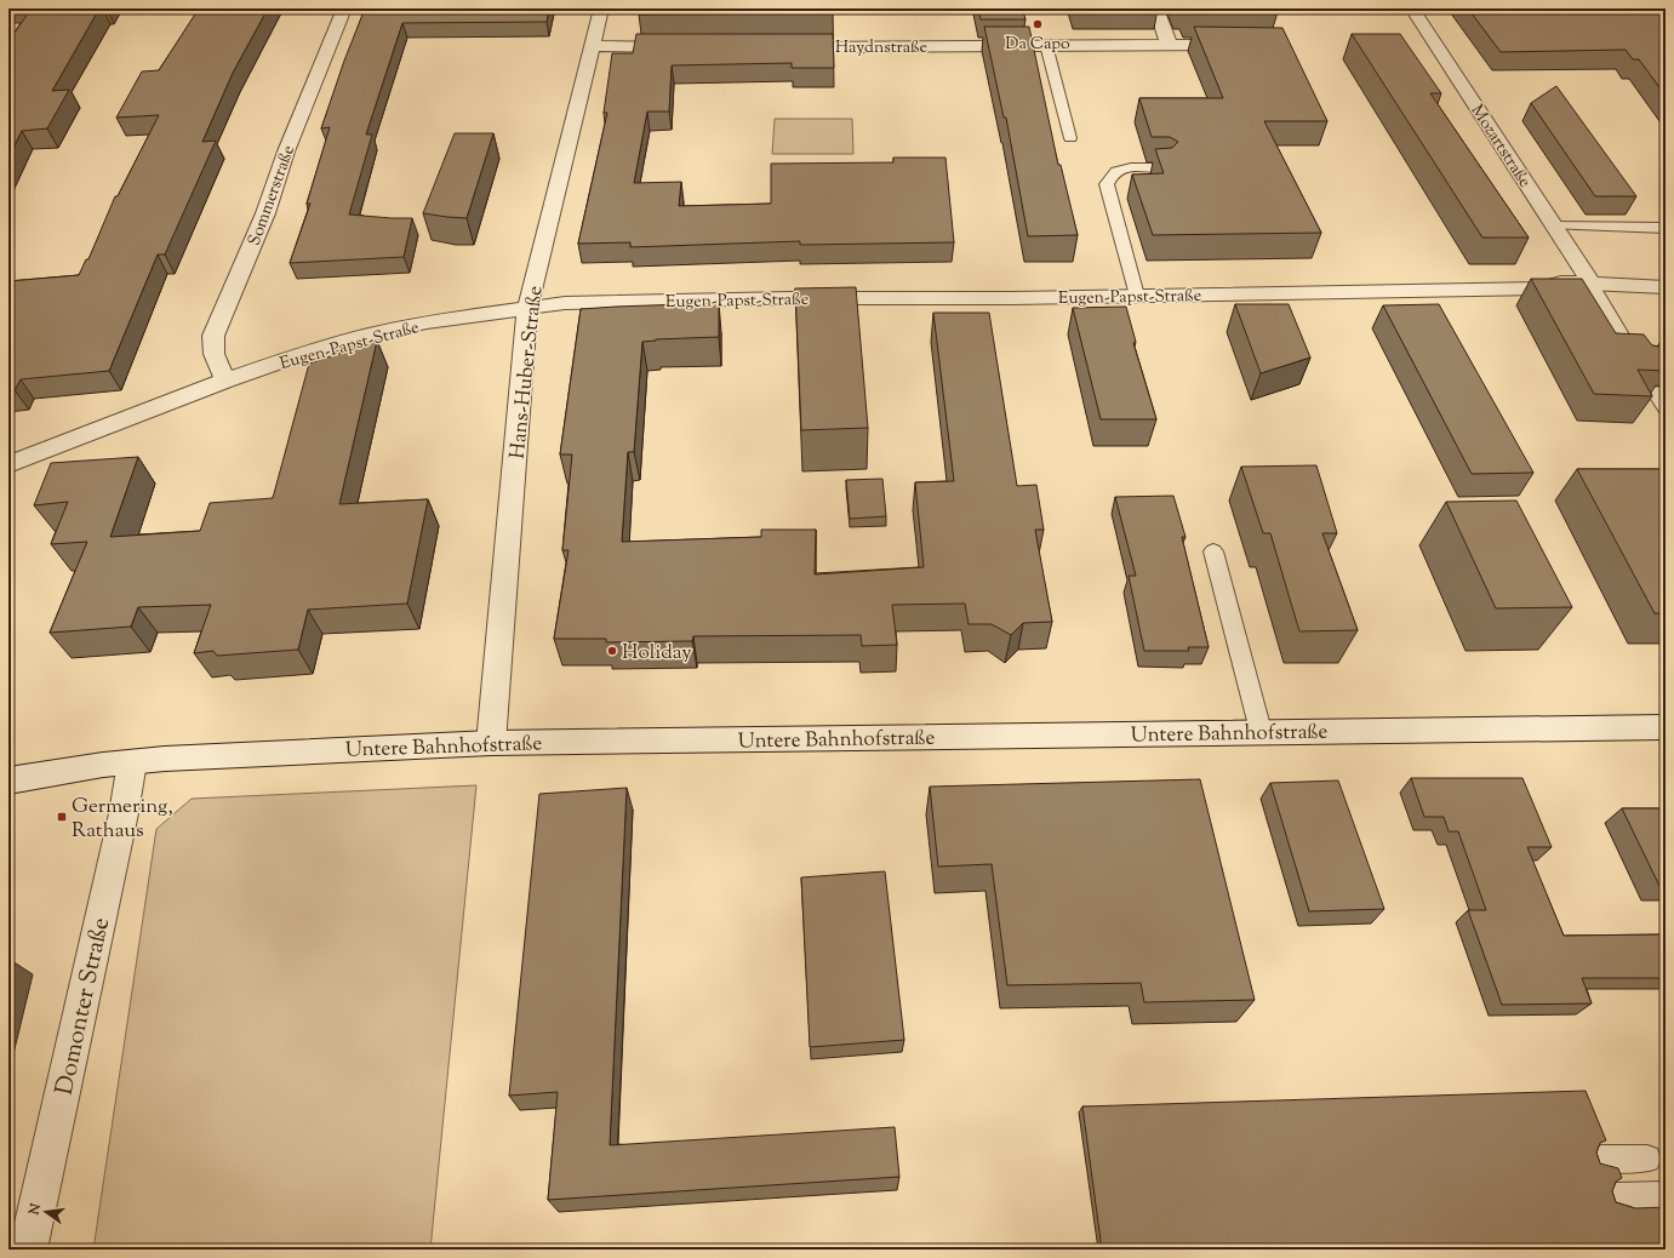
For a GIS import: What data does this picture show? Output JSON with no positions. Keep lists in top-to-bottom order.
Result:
{
  "streets": {
    "street": [
      "Haydnstraße",
      "Mozartstraße",
      "Sommerstraße",
      "Eugen-Papst-Straße",
      "Hans-Huber-Straße",
      "Untere Bahnhofstraße",
      "Domonter Straße"
    ]
  },
  "crossings": [
    ["Mozartstraße", "Eugen-Papst-Straße"],
    ["Sommerstraße", "Eugen-Papst-Straße"],
    ["Eugen-Papst-Straße", "Hans-Huber-Straße"],
    ["Hans-Huber-Straße", "Untere Bahnhofstraße"],
    ["Untere Bahnhofstraße", "Domonter Straße"]
  ],
  "places": {
    "other": ["Da Capo", "Holiday"],
    "transit": ["Germering, Rathaus"]
  },
  "north": "left"
}
